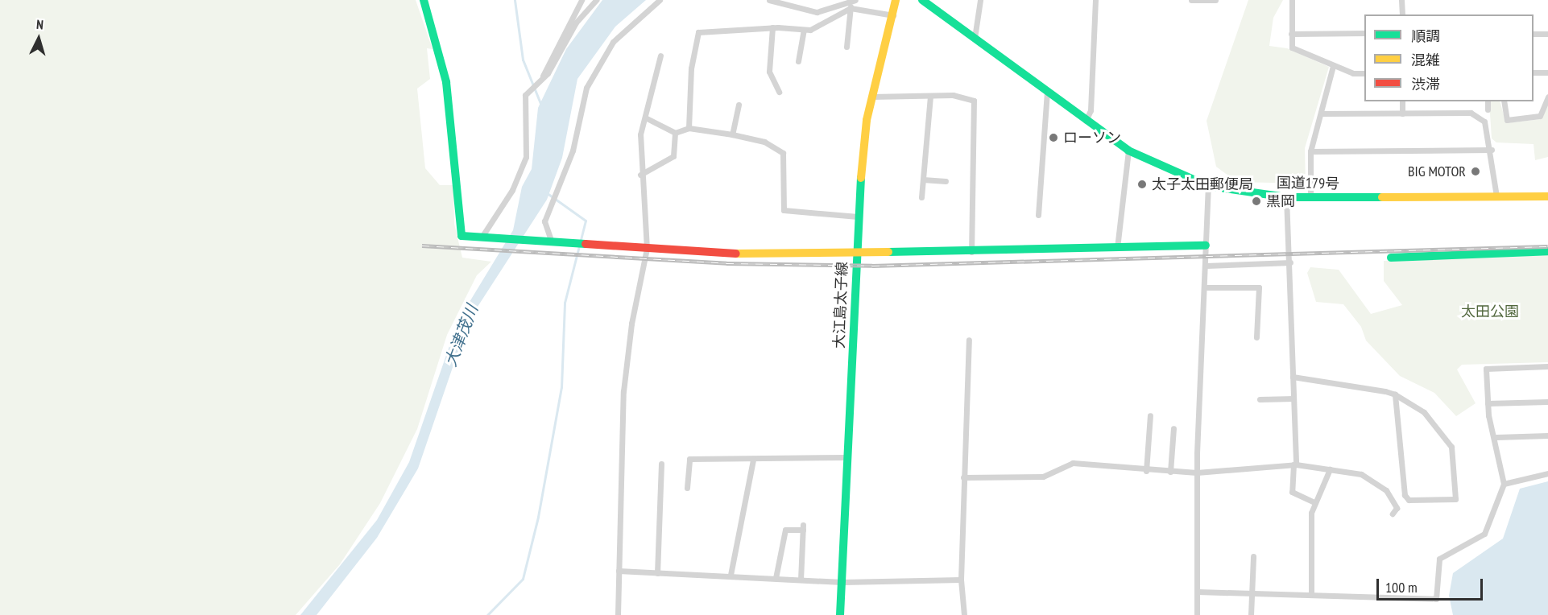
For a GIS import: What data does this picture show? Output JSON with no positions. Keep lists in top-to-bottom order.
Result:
{
  "streets": {
    "main road": ["国道179号", "大江島太子線"]
  },
  "water": ["大津茂川"],
  "parks": ["太田公園"],
  "places": [
    "ローソン",
    "BIG MOTOR",
    "太子太田郵便局",
    "黒岡"
  ],
  "legend": ["順調", "混雑", "渋滞"],
  "scale_bar": "100 m",
  "north": "top"
}
